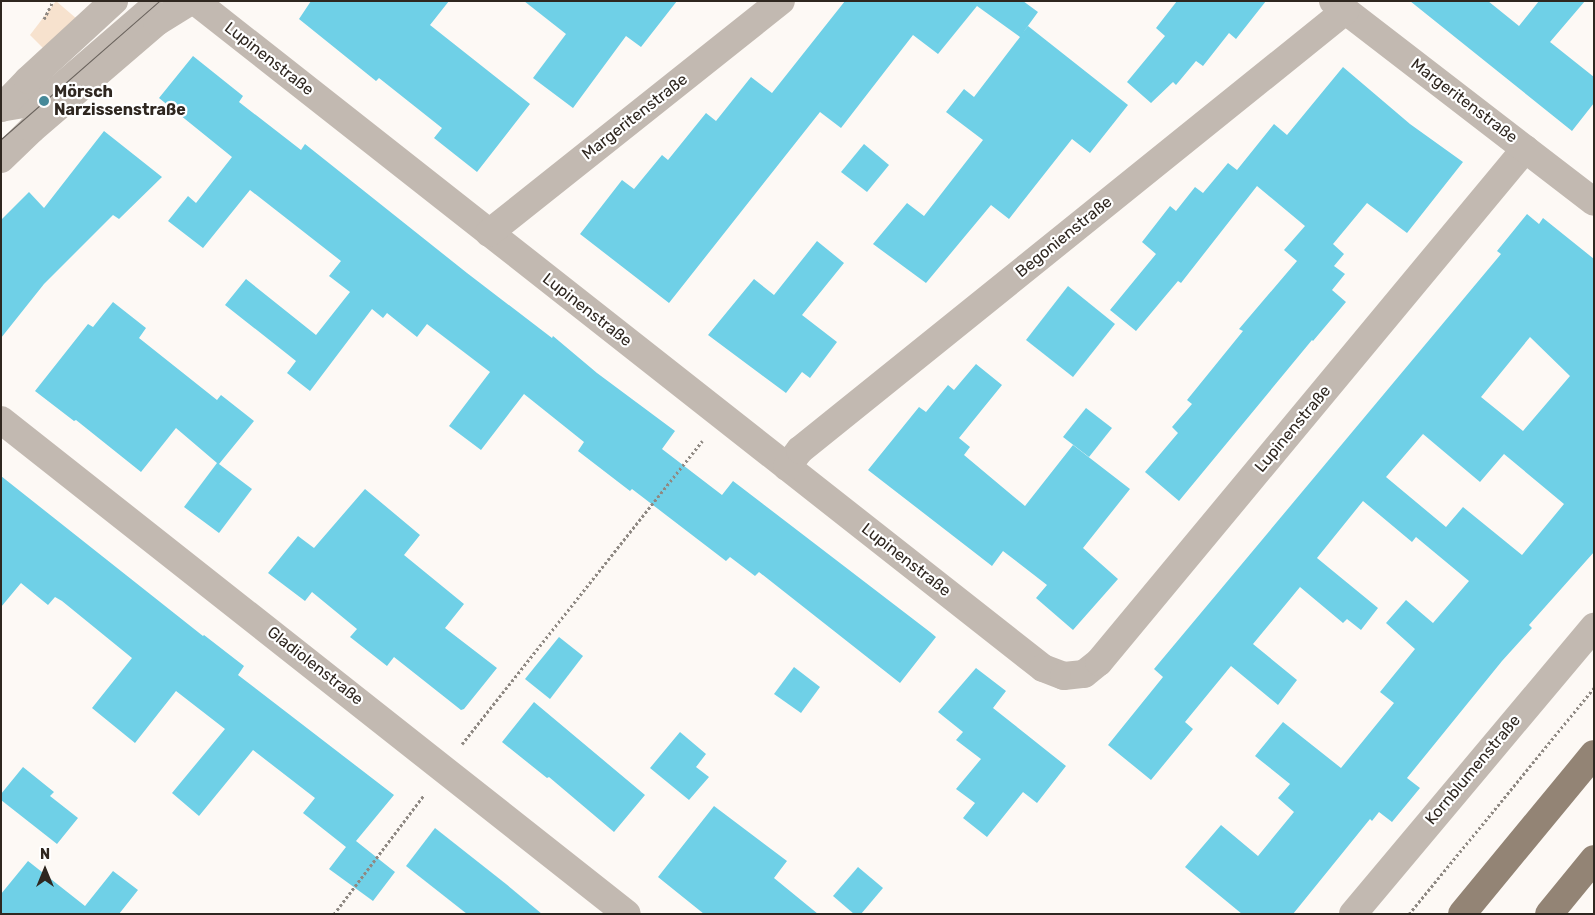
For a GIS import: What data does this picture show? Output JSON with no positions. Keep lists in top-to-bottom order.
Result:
{
  "streets": {
    "street": [
      "Lupinenstraße",
      "Margeritenstraße",
      "Begonienstraße",
      "Gladiolenstraße",
      "Kornblumenstraße"
    ]
  },
  "crossings": [
    ["Lupinenstraße", "Margeritenstraße"],
    ["Lupinenstraße", "Begonienstraße"],
    ["Margeritenstraße", "Begonienstraße"]
  ],
  "places": ["Mörsch Narzissenstraße"],
  "north": "top"
}
